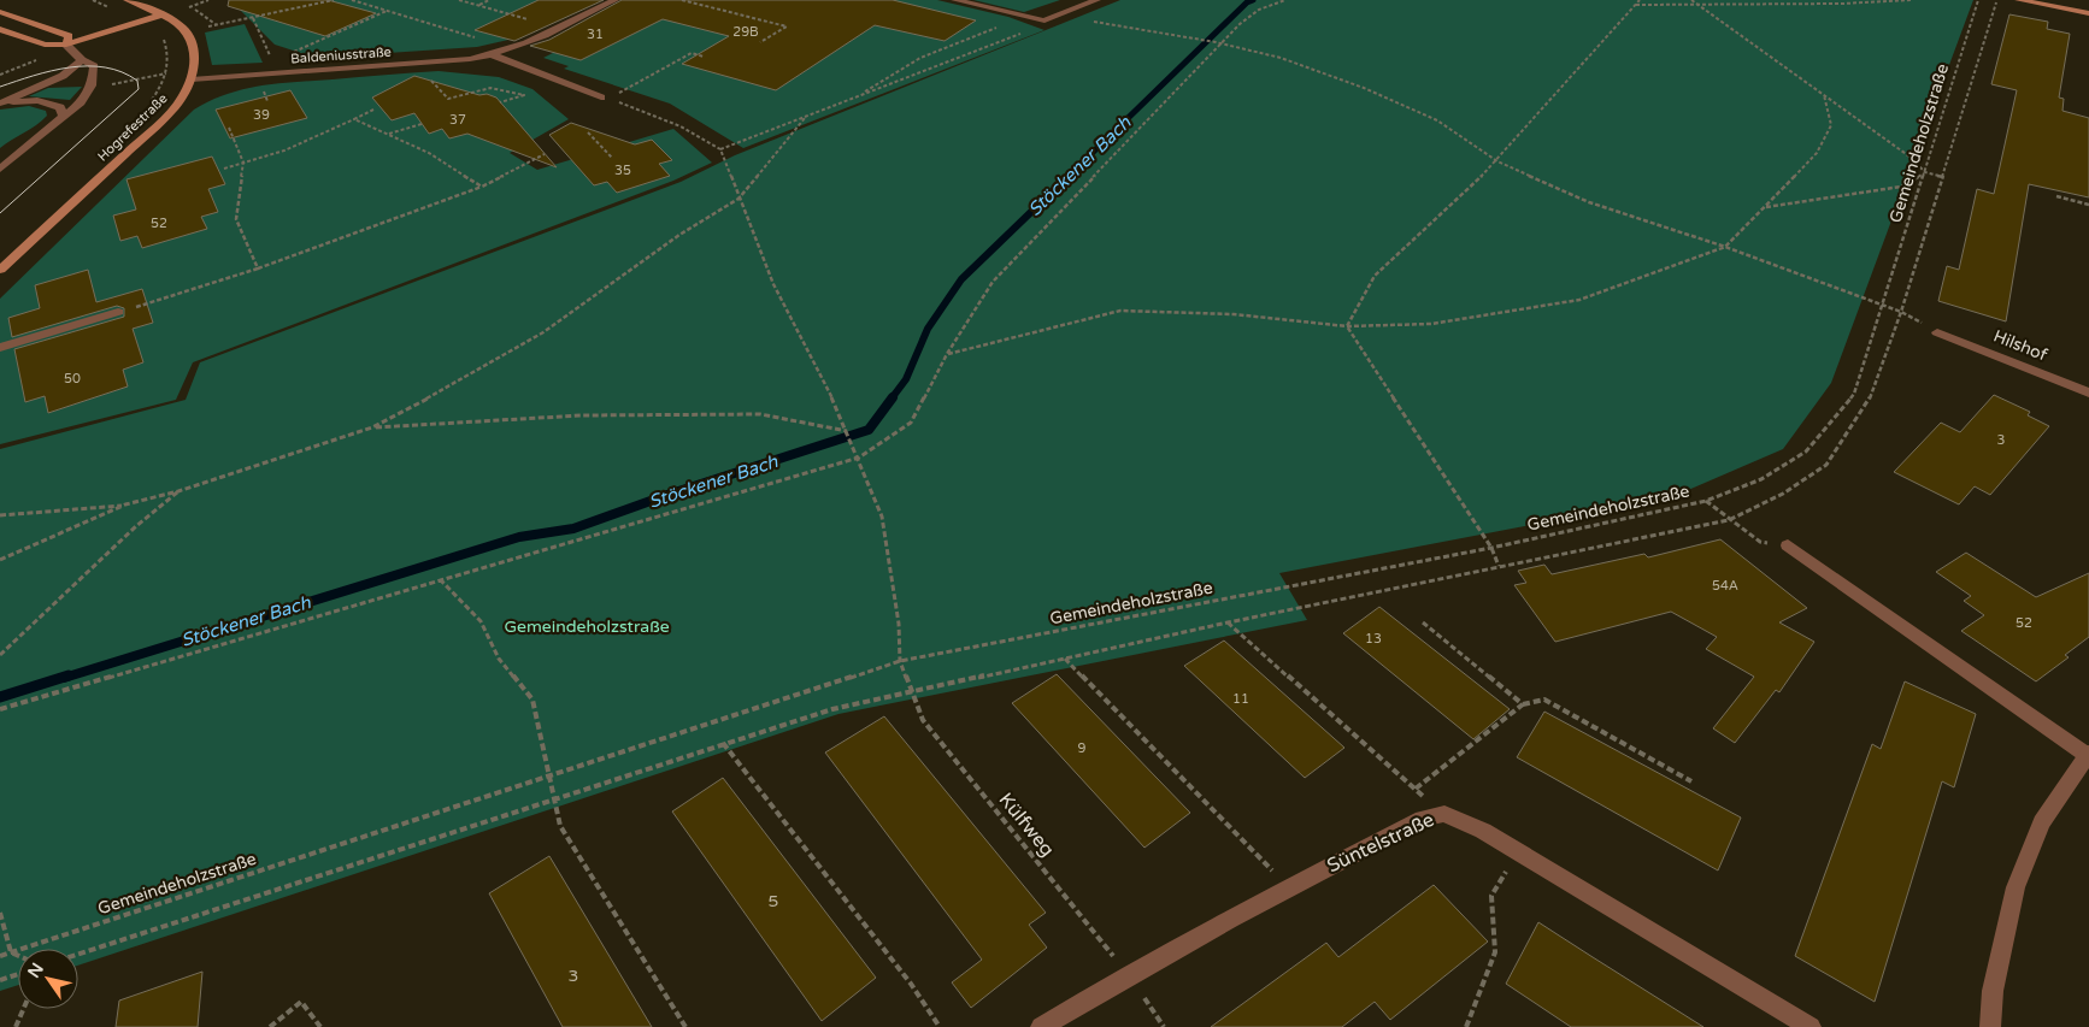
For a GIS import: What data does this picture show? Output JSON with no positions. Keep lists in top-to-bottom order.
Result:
{
  "streets": {
    "street": [
      "Baldeniusstraße",
      "Hogrefestraße",
      "Hilshof",
      "Süntelstraße"
    ],
    "path": ["Gemeindeholzstraße", "Külfweg"]
  },
  "crossings": [
    ["Baldeniusstraße", "Hogrefestraße"],
    ["Gemeindeholzstraße", "Külfweg"],
    ["Külfweg", "Süntelstraße"]
  ],
  "water": ["Stöckener Bach"],
  "parks": ["Gemeindeholzstraße"],
  "house_numbers": [
    "29B",
    "31",
    "39",
    "37",
    "35",
    "52",
    "50",
    "3",
    "54A",
    "52",
    "13",
    "11",
    "9",
    "5",
    "3"
  ],
  "north": "top left"
}
